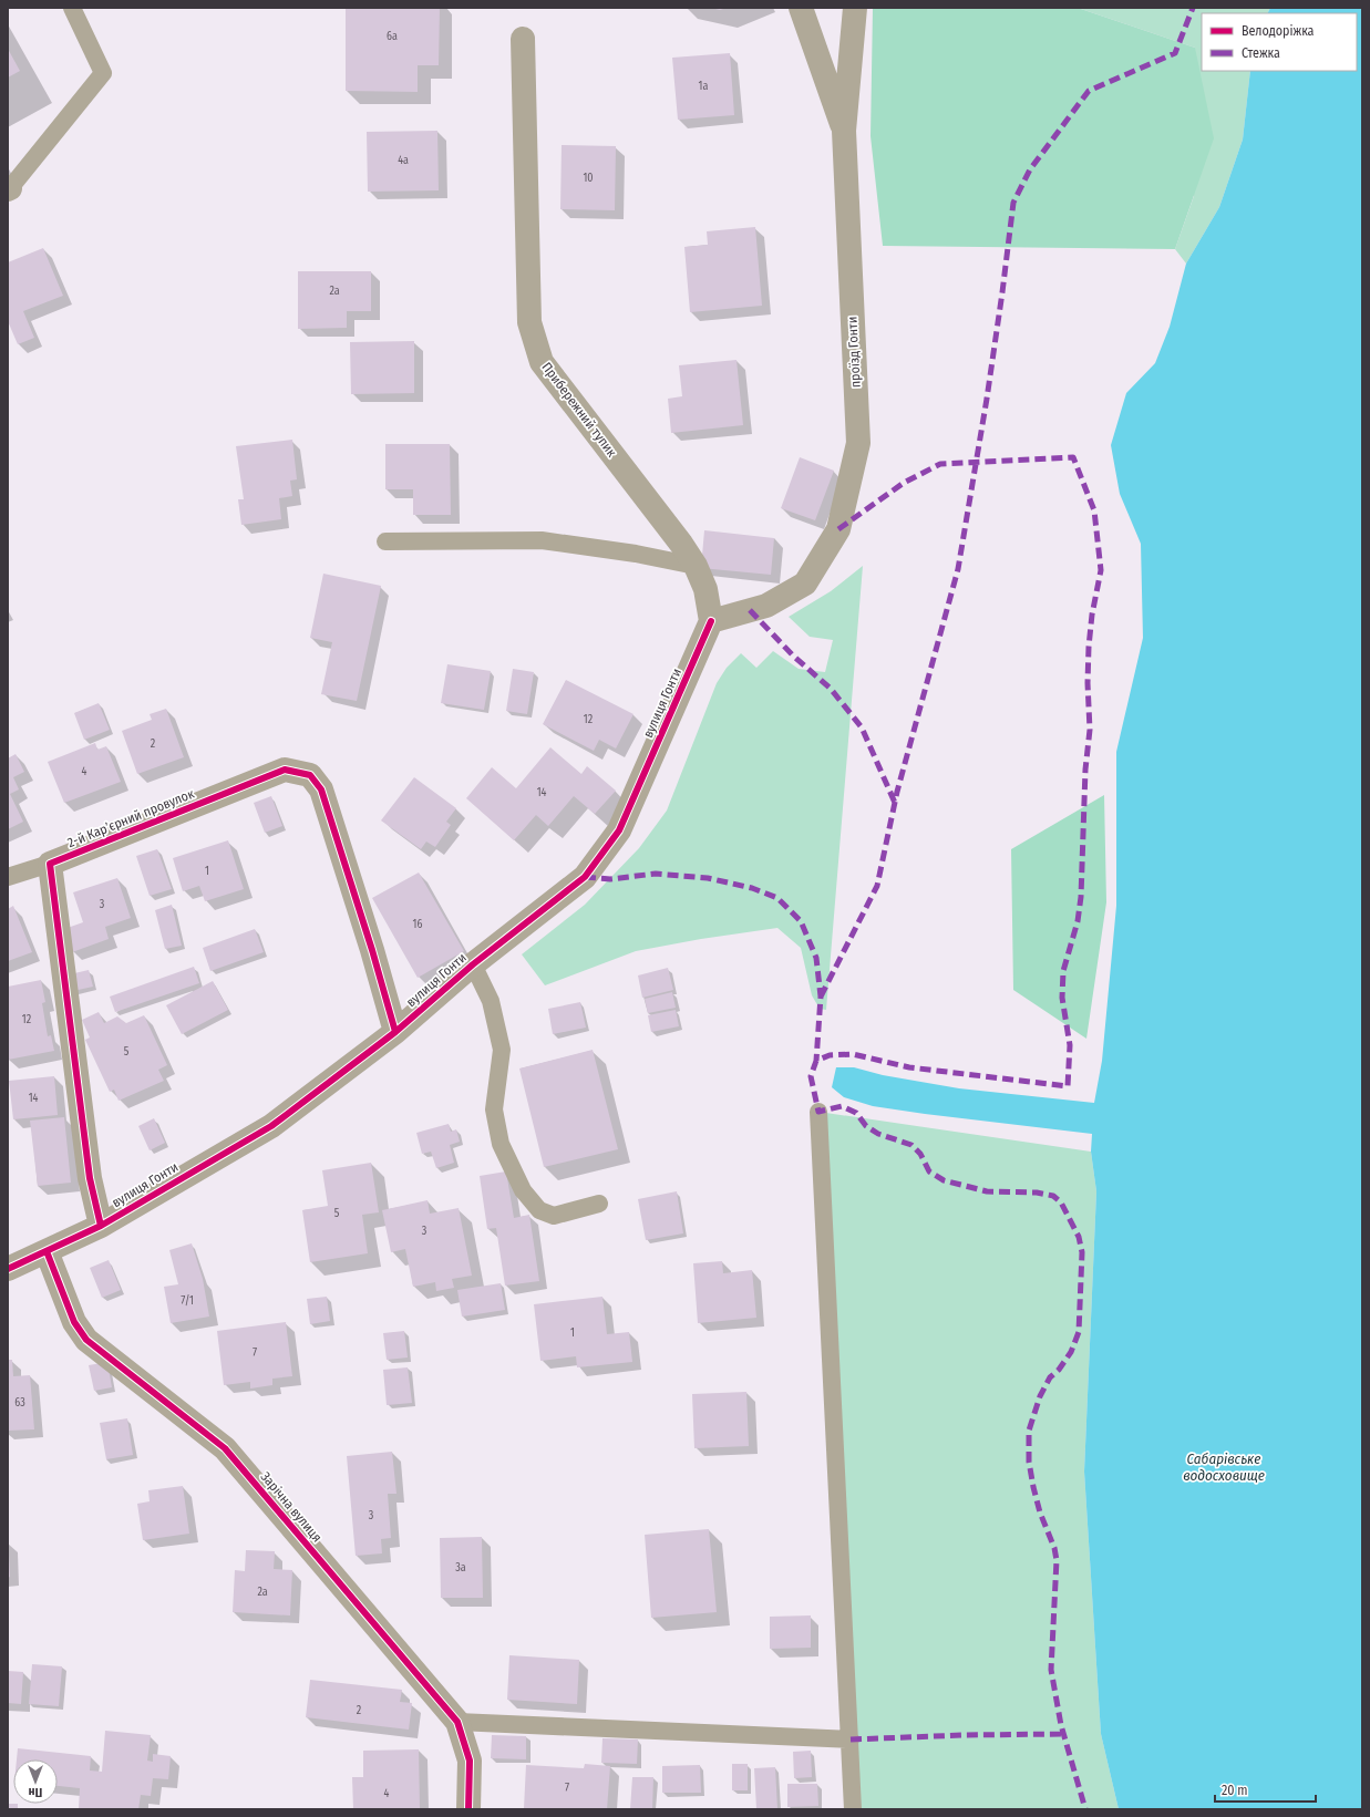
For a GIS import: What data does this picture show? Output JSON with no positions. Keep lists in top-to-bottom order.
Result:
{
  "streets": {
    "street": [
      "проїзд Гонти",
      "Прибережний тупик",
      "вулиця Гонти",
      "2-й Карʼєрний провулок",
      "Зарічна вулиця"
    ]
  },
  "crossings": [
    ["проїзд Гонти", "Прибережний тупик"],
    ["проїзд Гонти", "вулиця Гонти"],
    ["Прибережний тупик", "вулиця Гонти"],
    ["вулиця Гонти", "2-й Карʼєрний провулок"],
    ["вулиця Гонти", "Зарічна вулиця"]
  ],
  "water": ["Сабарівське водосховище"],
  "house_numbers": [
    "6а",
    "1а",
    "4а",
    "10",
    "2а",
    "12",
    "2",
    "4",
    "14",
    "1",
    "3",
    "16",
    "12",
    "5",
    "14",
    "5",
    "3",
    "7/1",
    "1",
    "7",
    "63",
    "3",
    "3а",
    "2а",
    "2",
    "7",
    "4"
  ],
  "legend": ["Велодоріжка", "Стежка"],
  "scale_bar": "20 m",
  "north": "bottom"
}
